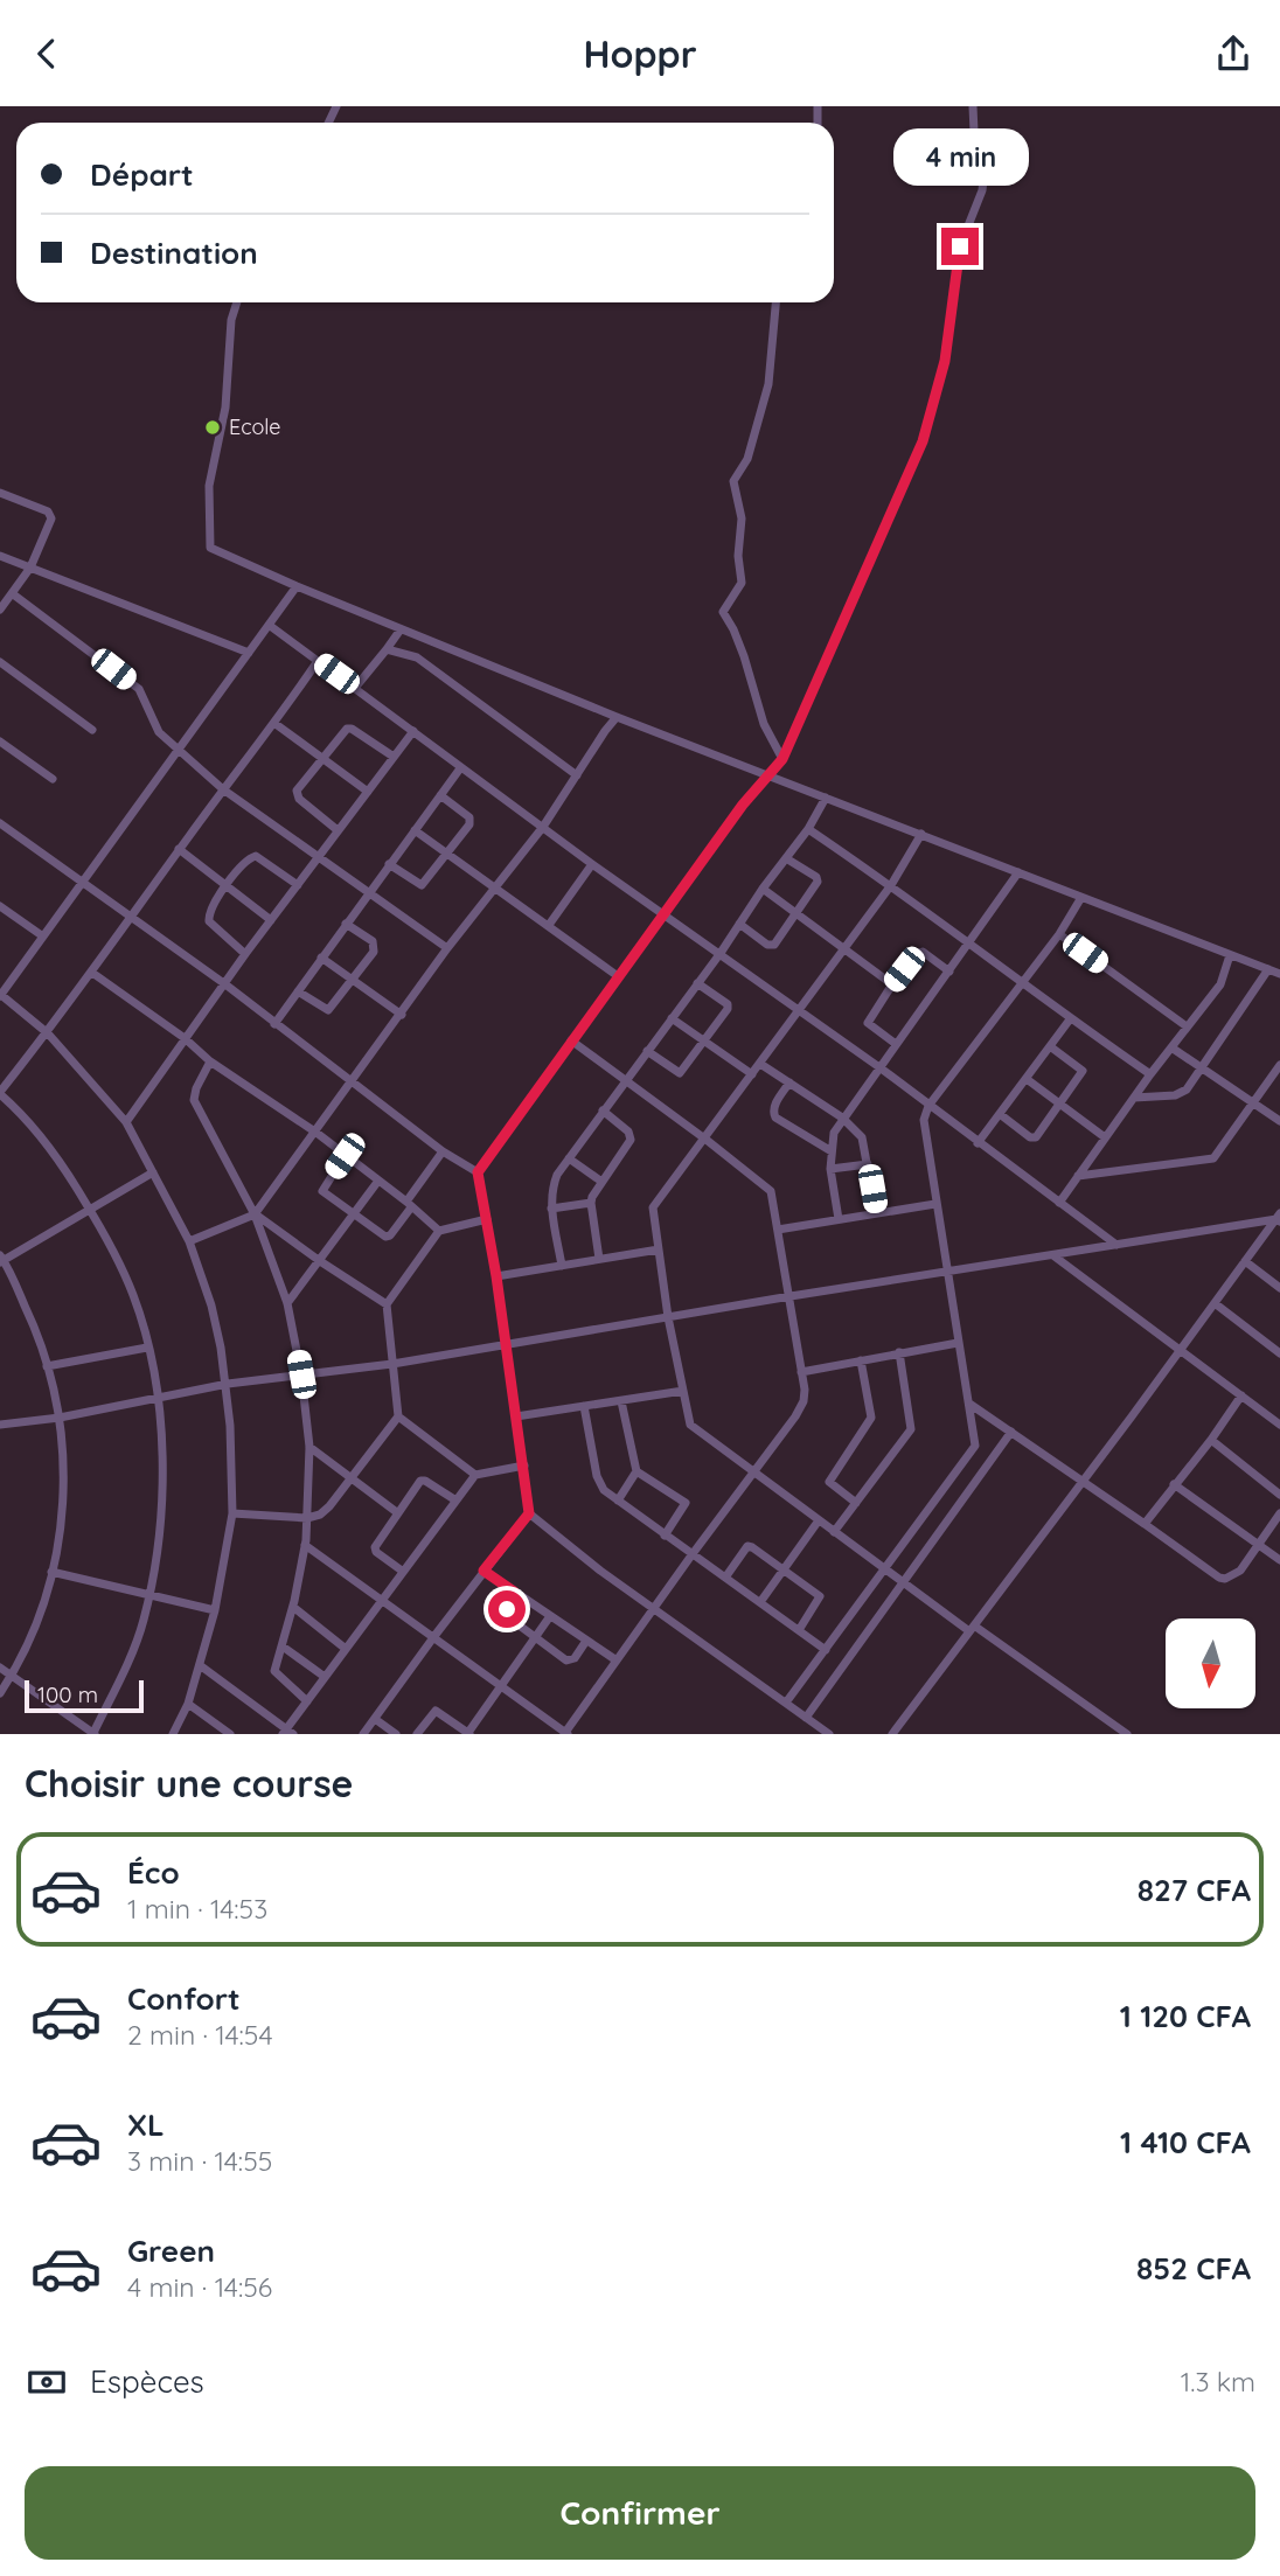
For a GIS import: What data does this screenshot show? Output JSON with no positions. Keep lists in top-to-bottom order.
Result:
{
  "places": ["Ecole"],
  "scale_bar": "100 m",
  "north": "bottom",
  "page": {
    "header": "Hoppr",
    "banner": ["Départ", "Destination"],
    "bubble": "4 min",
    "scale": "100 m",
    "heading": "Choisir une course",
    "list": [
      {
        "name": "Éco",
        "note": "1 min · 14:53",
        "value": "827 CFA"
      },
      {
        "name": "Confort",
        "note": "2 min · 14:54",
        "value": "1 120 CFA"
      },
      {
        "name": "XL",
        "note": "3 min · 14:55",
        "value": "1 410 CFA"
      },
      {
        "name": "Green",
        "note": "4 min · 14:56",
        "value": "852 CFA"
      }
    ],
    "pay": ["Espèces", "1.3 km"],
    "buttons": "Confirmer"
  }
}
